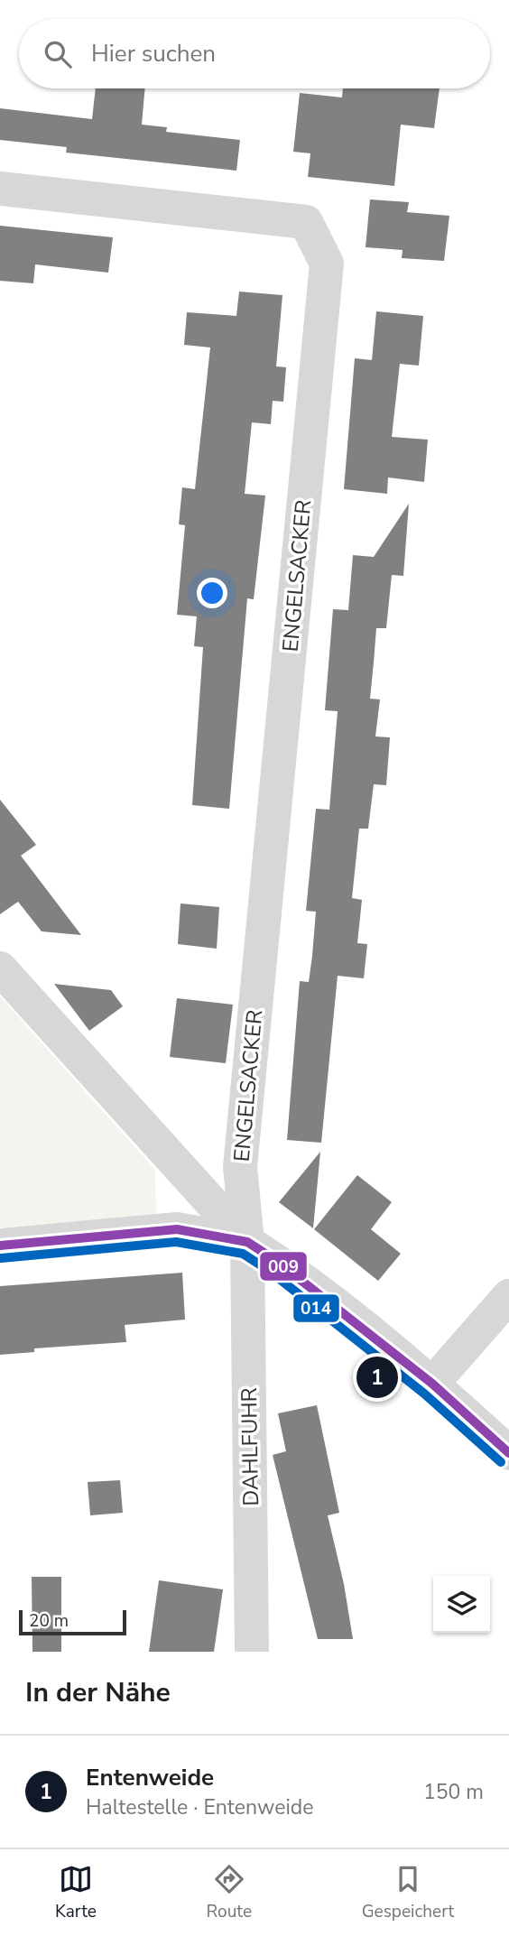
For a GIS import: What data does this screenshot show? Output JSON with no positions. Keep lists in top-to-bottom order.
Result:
{
  "streets": {
    "street": ["ENGELSACKER", "DAHLFUHR"]
  },
  "crossings": [
    ["ENGELSACKER", "DAHLFUHR"]
  ],
  "lines": ["transit line 009", "transit line 014"],
  "scale_bar": "20 m",
  "page": {
    "search": "Hier suchen",
    "pins": "1",
    "scale": "20 m",
    "heading": "In der Nähe",
    "list": [
      {
        "mark": "1",
        "name": "Entenweide",
        "note": "Haltestelle · Entenweide",
        "value": "150 m"
      }
    ],
    "nav": ["Karte", "Route", "Gespeichert"]
  }
}
